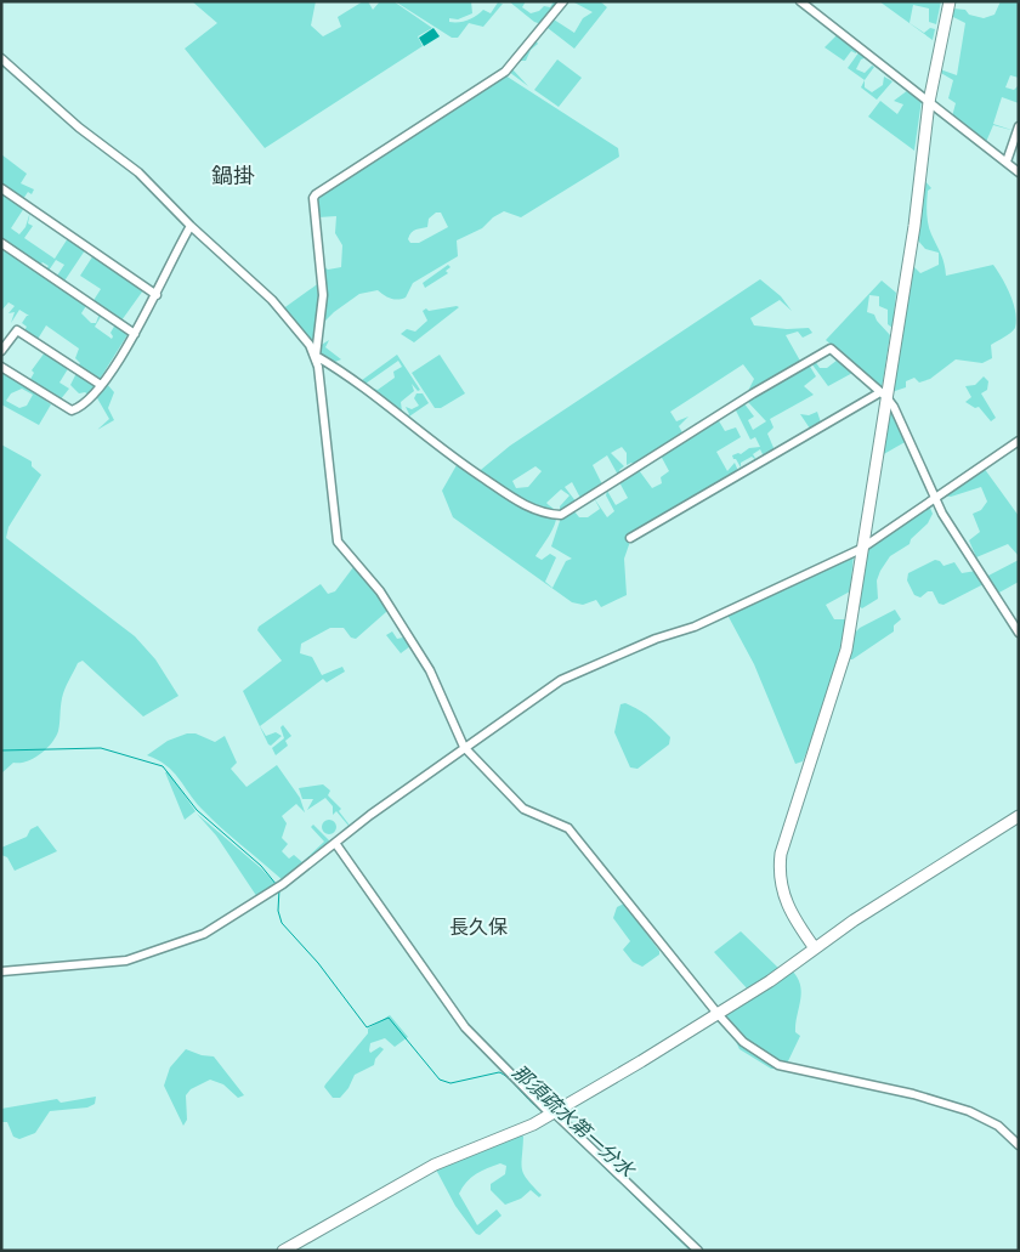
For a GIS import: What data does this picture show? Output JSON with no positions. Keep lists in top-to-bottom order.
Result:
{
  "districts": ["鍋掛", "長久保"],
  "water": ["那須疏水第一分水"]
}
